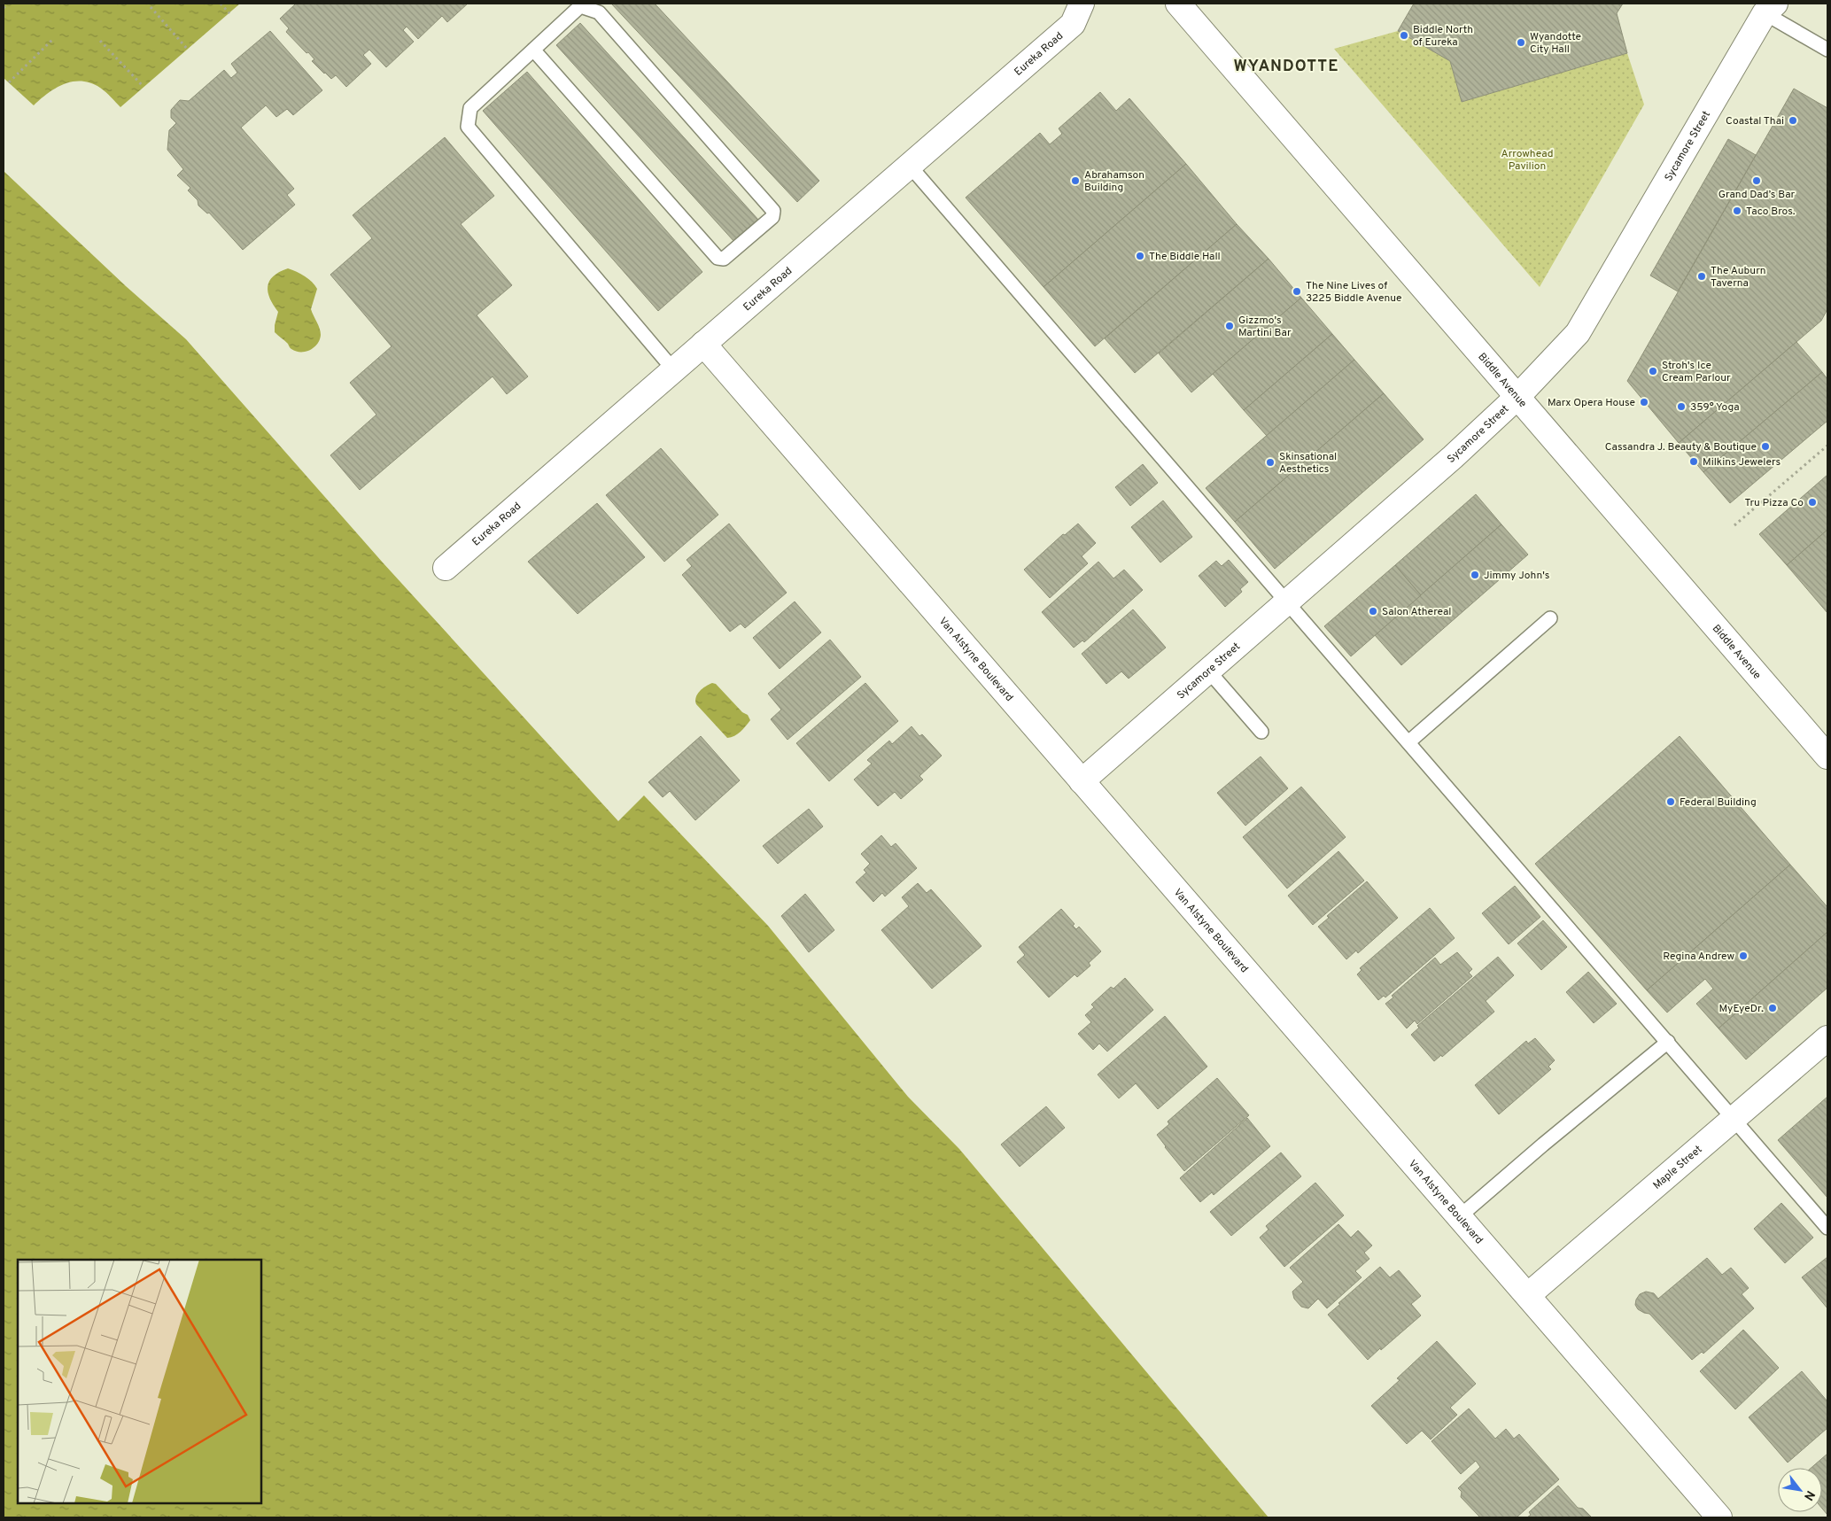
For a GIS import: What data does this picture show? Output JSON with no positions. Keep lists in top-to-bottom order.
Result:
{
  "streets": {
    "street": [
      "Eureka Road",
      "Sycamore Street",
      "Biddle Avenue",
      "Van Alstyne Boulevard",
      "Maple Street"
    ]
  },
  "crossings": [
    ["Eureka Road", "Van Alstyne Boulevard"],
    ["Sycamore Street", "Biddle Avenue"],
    ["Sycamore Street", "Van Alstyne Boulevard"],
    ["Van Alstyne Boulevard", "Maple Street"]
  ],
  "districts": ["WYANDOTTE"],
  "parks": ["Arrowhead Pavilion"],
  "places": [
    "Biddle North of Eureka",
    "Wyandotte City Hall",
    "Coastal Thai",
    "Abrahamson Building",
    "Grand Dad’s Bar",
    "Taco Bros.",
    "The Biddle Hall",
    "The Auburn Taverna",
    "The Nine Lives of 3225 Biddle Avenue",
    "Gizzmo's Martini Bar",
    "Stroh's Ice Cream Parlour",
    "Marx Opera House",
    "359° Yoga",
    "Cassandra J. Beauty & Boutique",
    "Milkins Jewelers",
    "Skinsational Aesthetics",
    "Tru Pizza Co",
    "Jimmy John's",
    "Salon Athereal",
    "Federal Building",
    "Regina Andrew",
    "MyEyeDr."
  ],
  "north": "bottom right"
}
